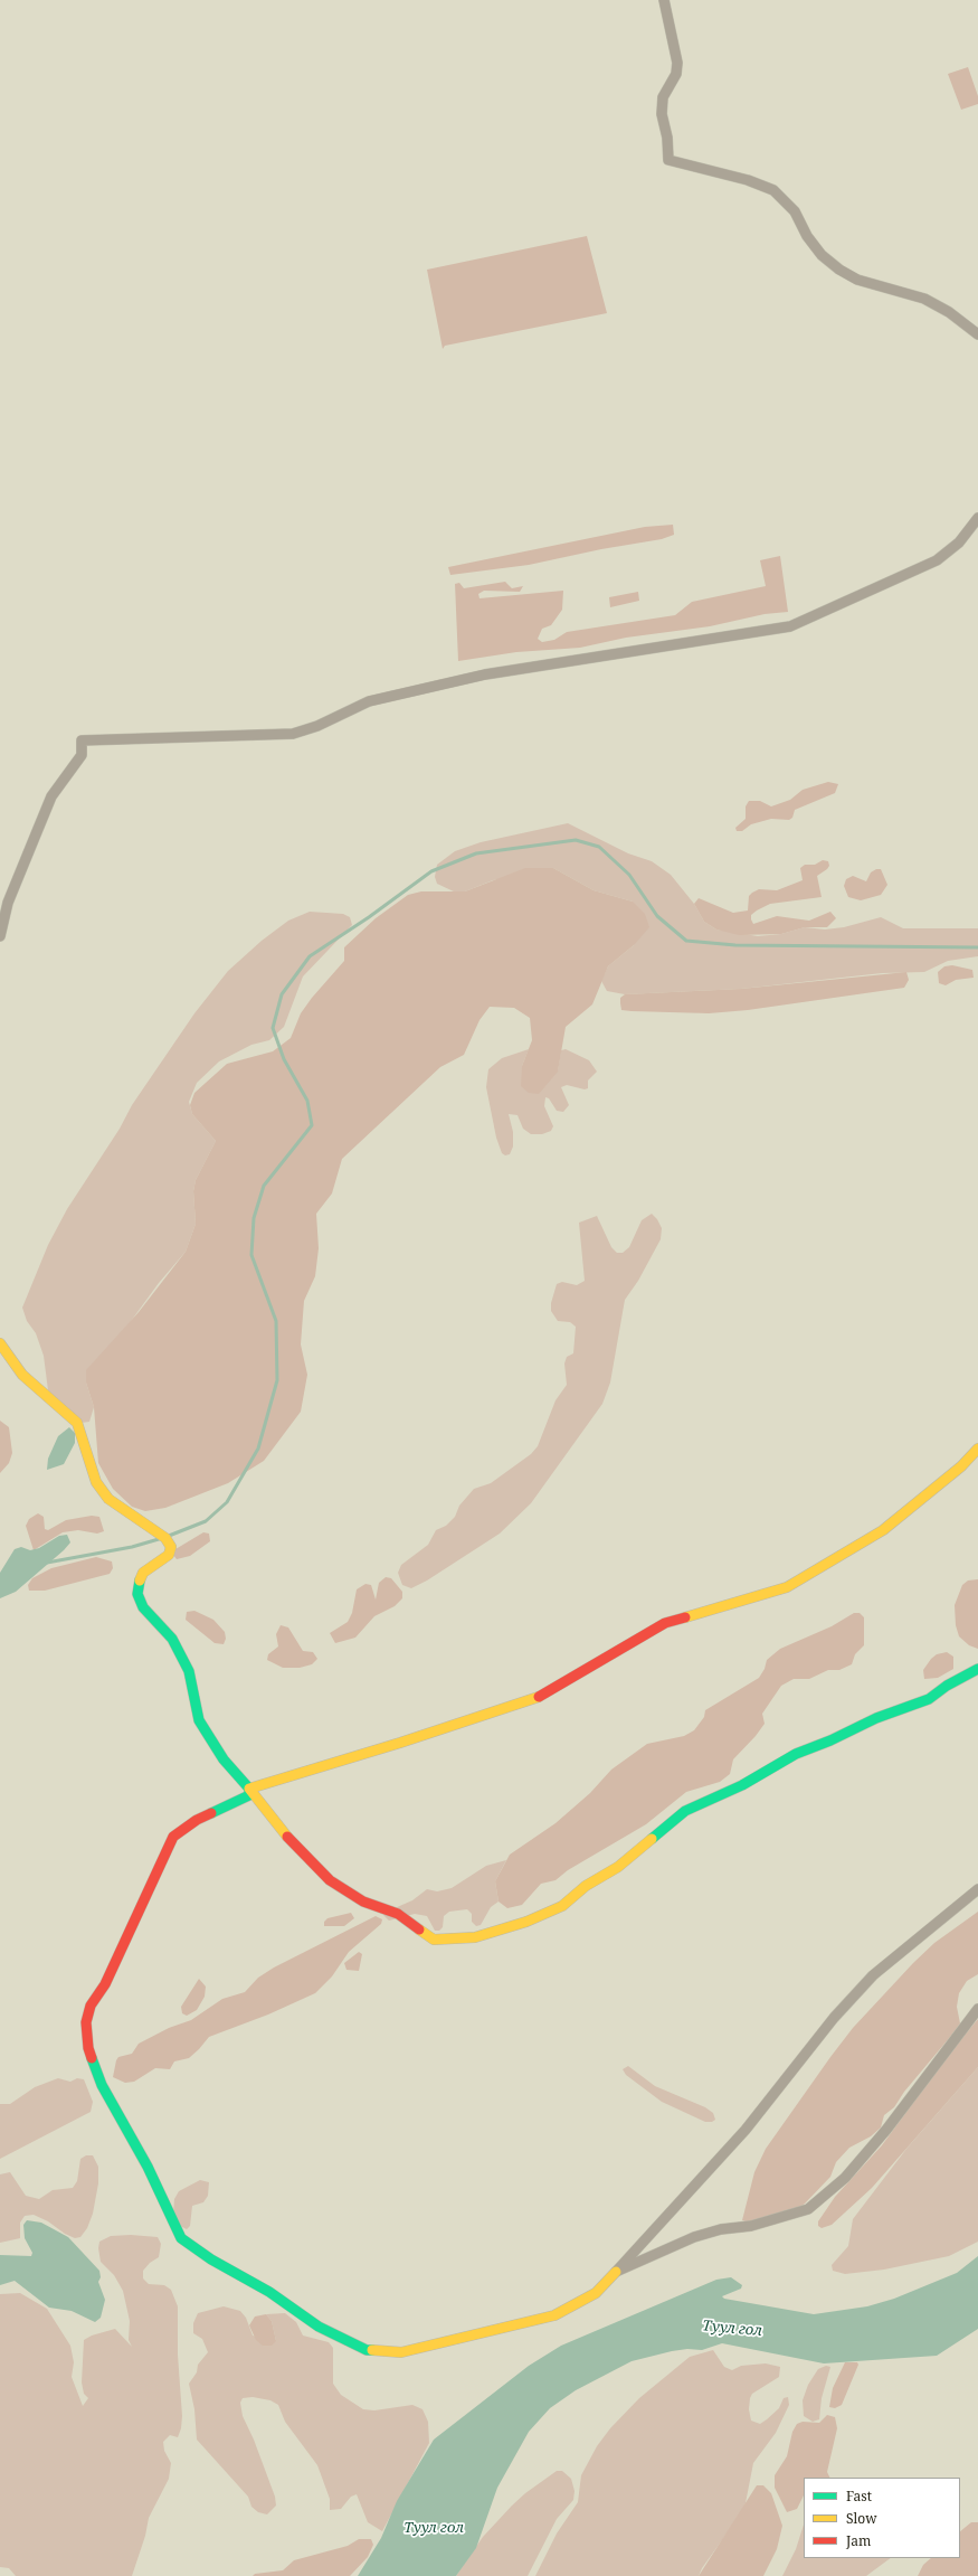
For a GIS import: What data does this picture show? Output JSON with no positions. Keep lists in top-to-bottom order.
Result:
{
  "water": ["Туул гол"],
  "legend": ["Fast", "Slow", "Jam"]
}
